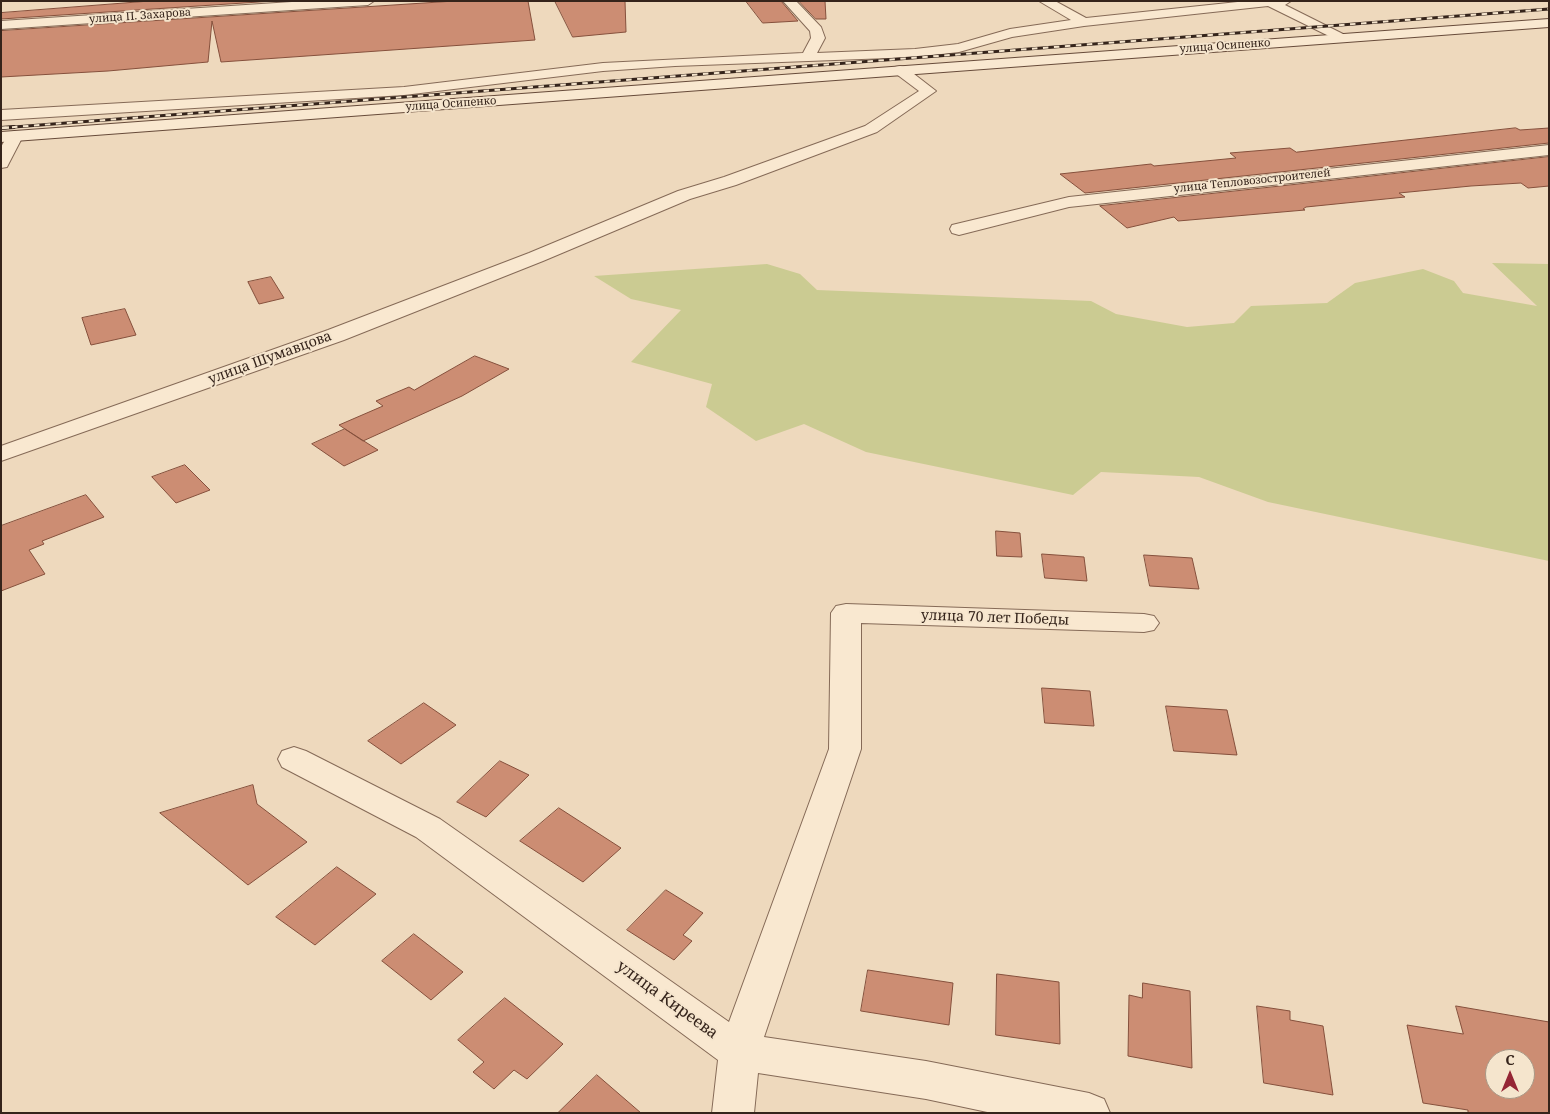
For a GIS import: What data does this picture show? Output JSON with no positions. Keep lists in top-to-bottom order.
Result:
{
  "streets": {
    "street": [
      "улица П. Захарова",
      "улица Осипенко",
      "улица Тепловозостроителей",
      "улица Шумавцова",
      "улица 70 лет Победы",
      "улица Киреева"
    ]
  },
  "crossings": [
    ["улица Осипенко", "улица Шумавцова"],
    ["улица 70 лет Победы", "улица Киреева"]
  ],
  "north": "top"
}
